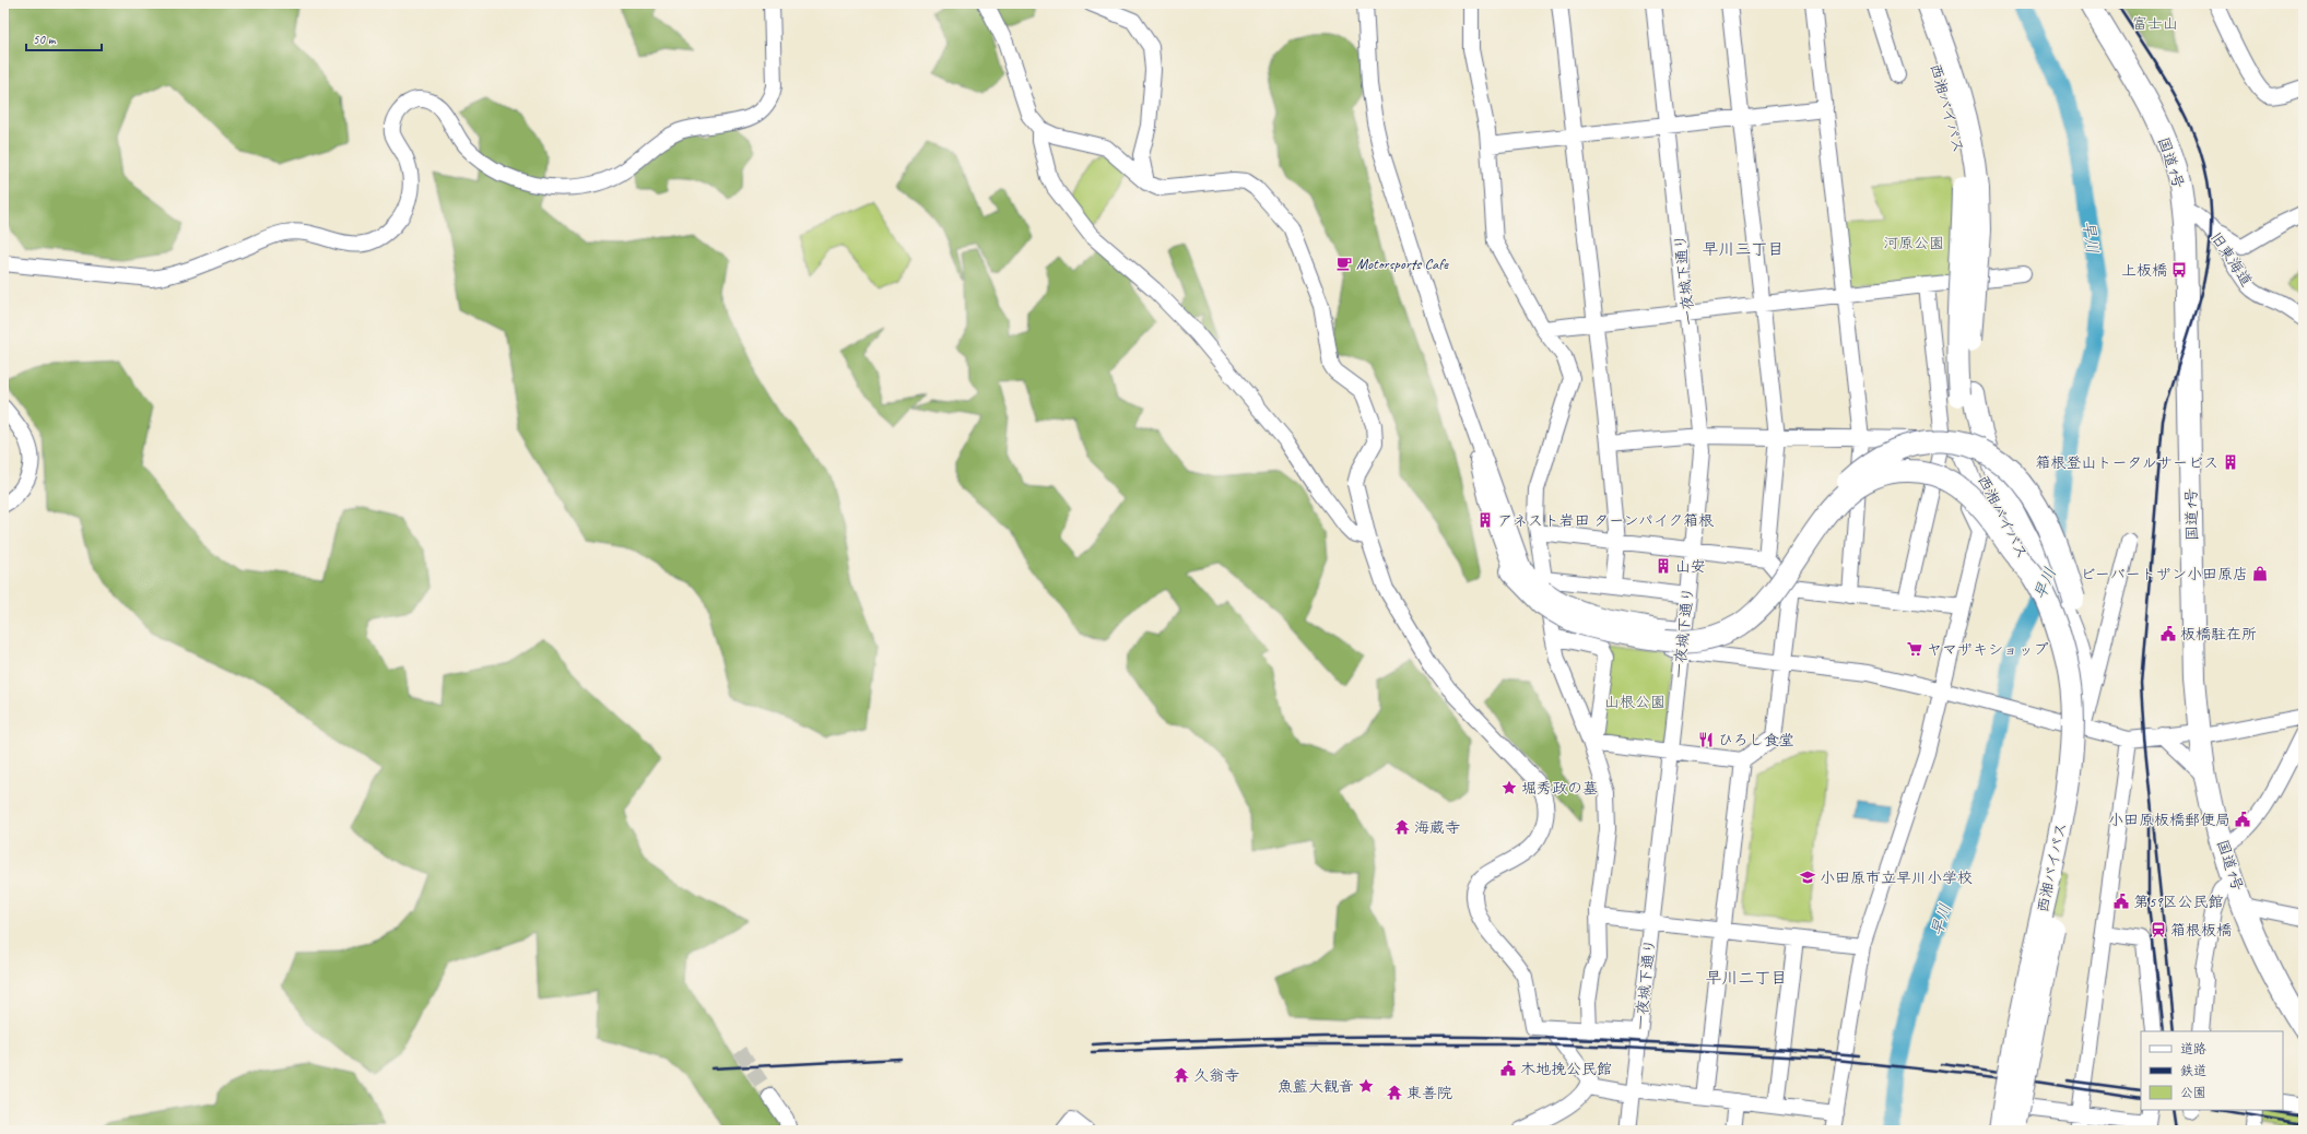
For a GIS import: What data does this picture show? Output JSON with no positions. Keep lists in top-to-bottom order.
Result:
{
  "streets": {
    "highway": ["西湘バイパス", "国道1号"],
    "street": ["旧東海道", "一夜城下通り"]
  },
  "crossings": [
    ["国道1号", "旧東海道"]
  ],
  "districts": ["早川三丁目", "早川二丁目"],
  "water": ["早川"],
  "parks": ["富士山", "河原公園", "山根公園"],
  "places": {
    "cafe": ["Motorsports Cafe"],
    "bus stop": ["上板橋"],
    "building": ["箱根登山トータルサービス", "アネスト岩田 ターンパイク箱根", "山安"],
    "shop": ["ビーバートザン小田原店"],
    "public building": [
      "板橋駐在所",
      "小田原板橋郵便局",
      "第59区公民館",
      "木地挽公民館"
    ],
    "supermarket": ["ヤマザキショップ"],
    "restaurant": ["ひろし食堂"],
    "place": ["堀秀政の墓", "魚籃大観音"],
    "temple": ["海蔵寺", "久翁寺", "東善院"],
    "school or university": ["小田原市立早川小学校"],
    "station": ["箱根板橋"]
  },
  "legend": ["道路", "鉄道", "公園"],
  "scale_bar": "50 m"
}
